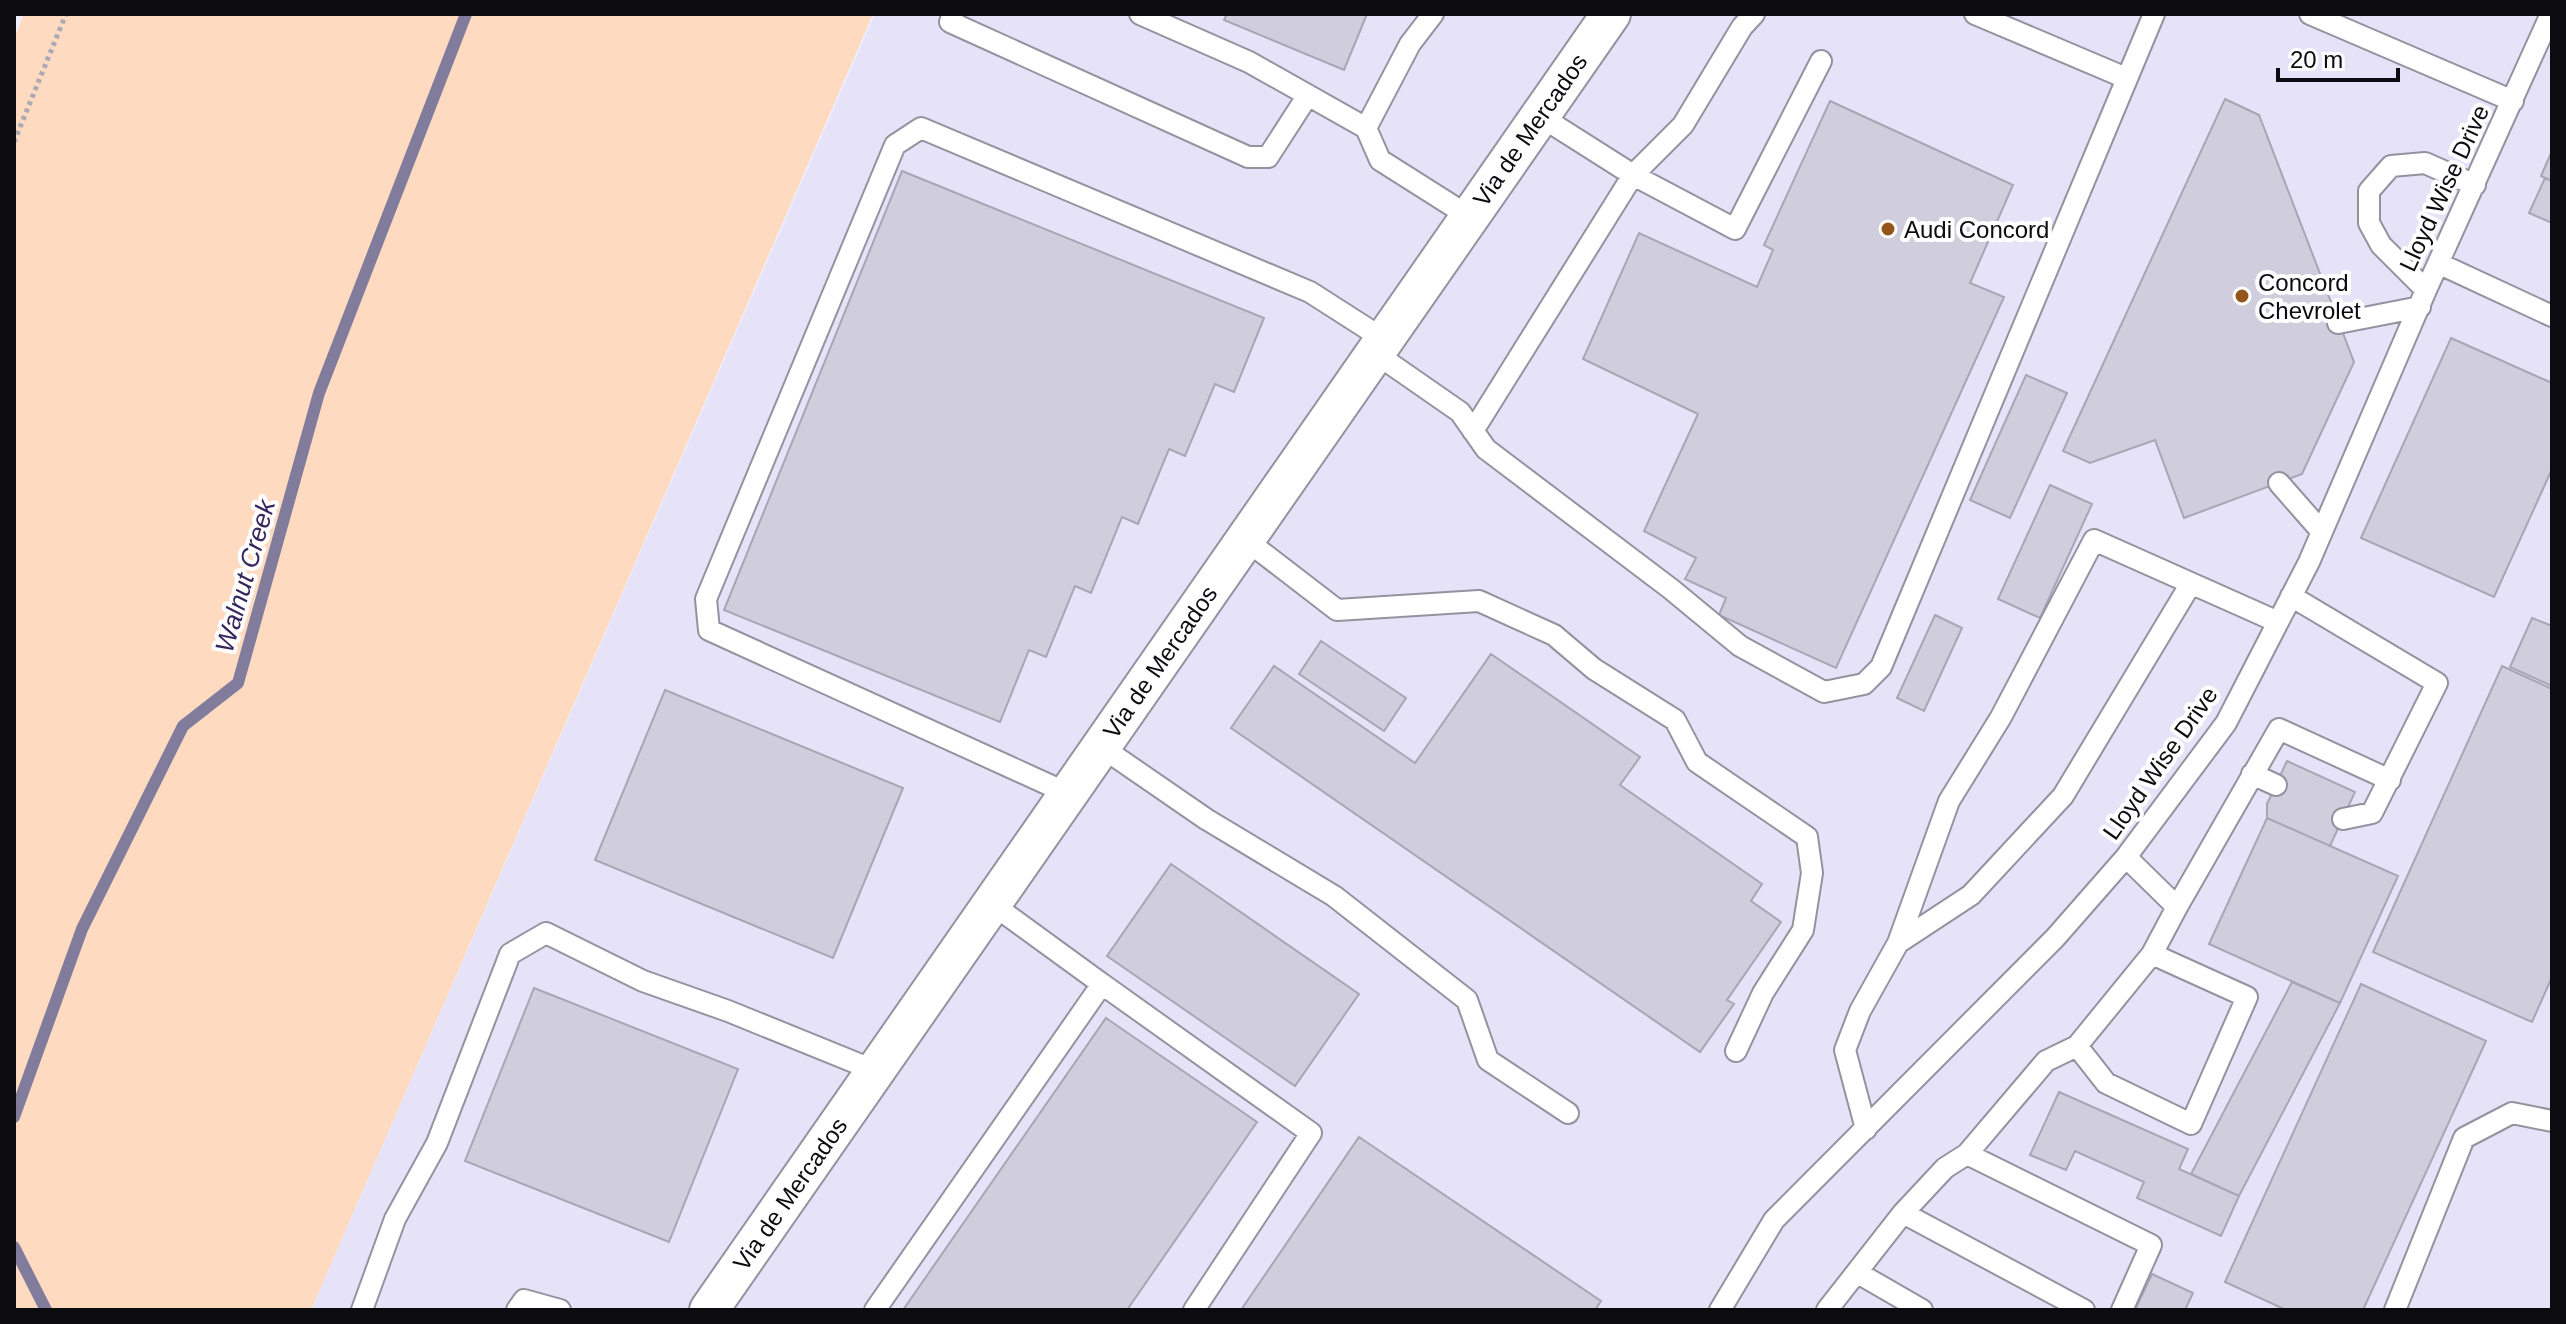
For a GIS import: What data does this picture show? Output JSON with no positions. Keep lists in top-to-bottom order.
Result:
{
  "streets": {
    "street": ["Via de Mercados"],
    "lane": ["Lloyd Wise Drive"]
  },
  "water": ["Walnut Creek"],
  "places": ["Audi Concord", "Concord Chevrolet"],
  "scale_bar": "20 m"
}
